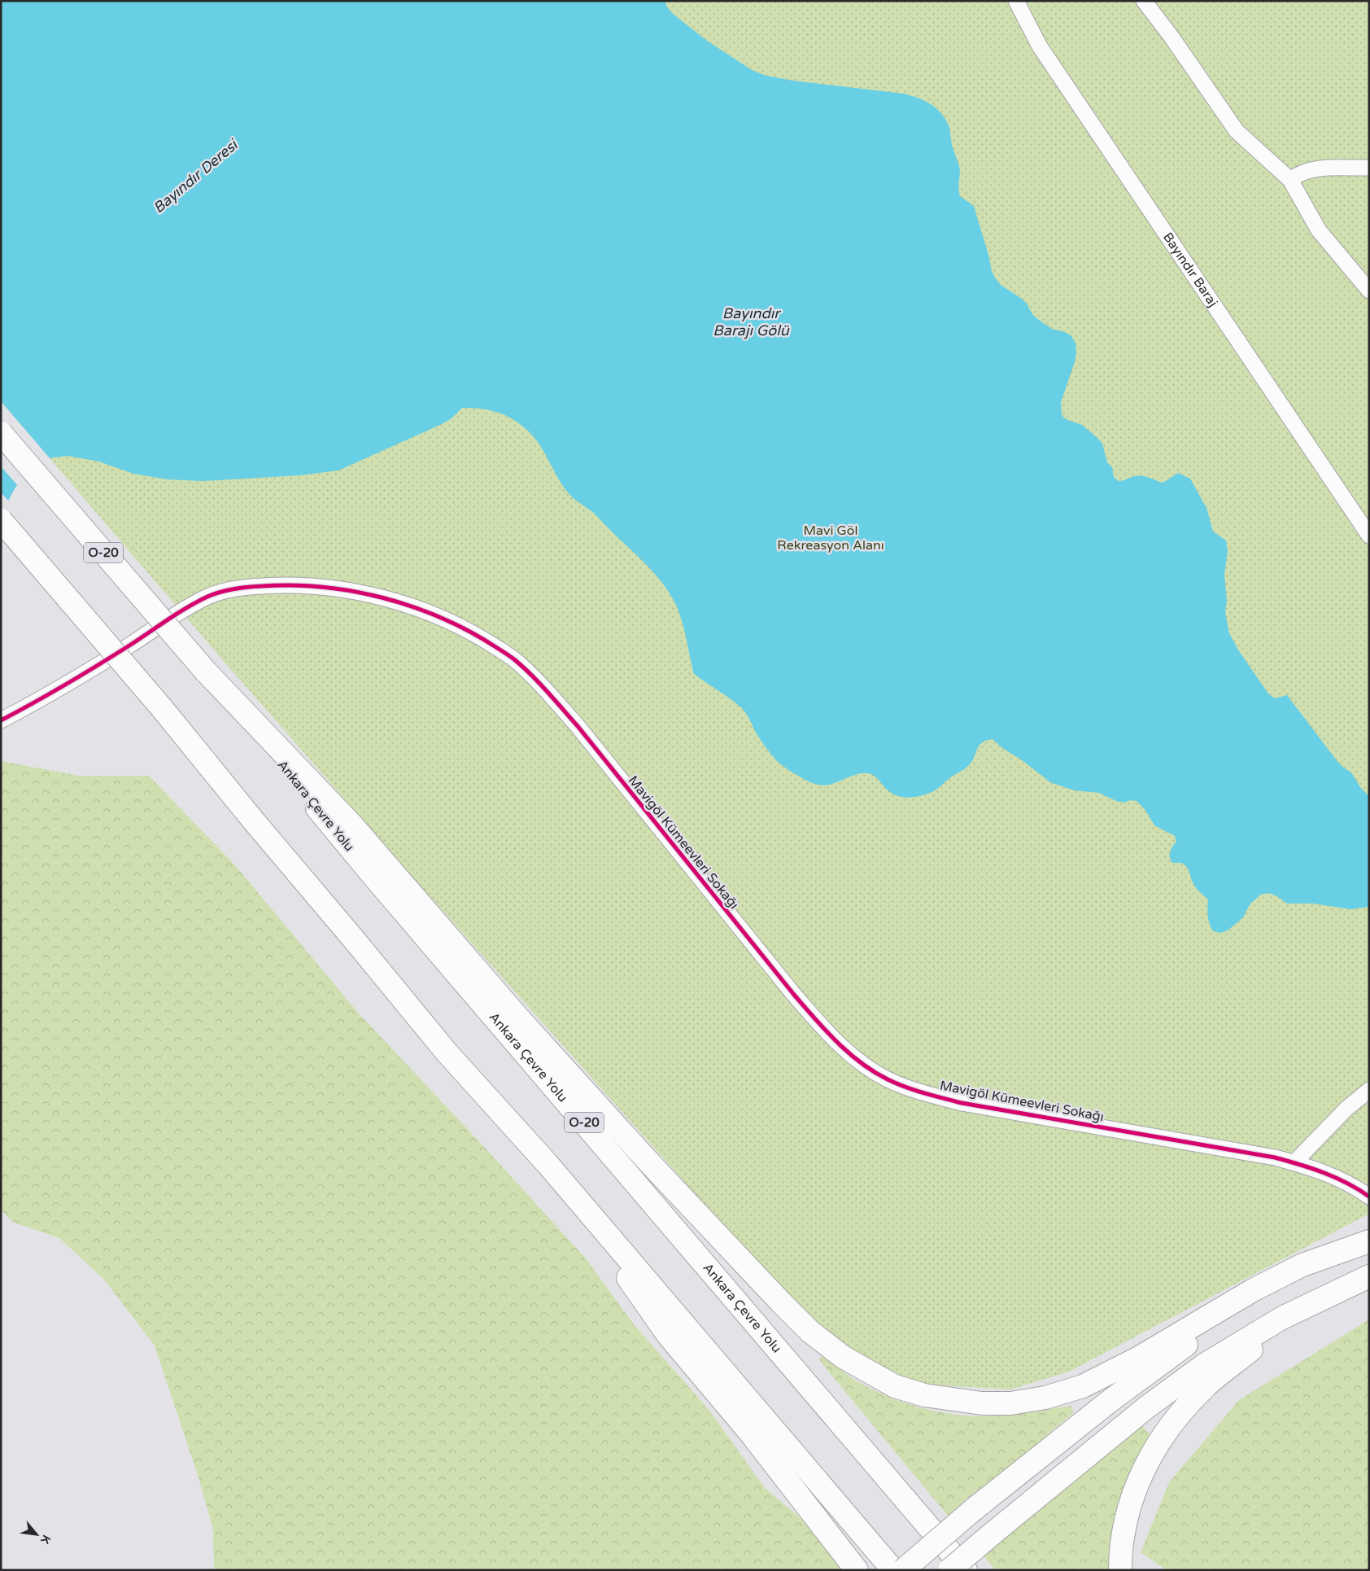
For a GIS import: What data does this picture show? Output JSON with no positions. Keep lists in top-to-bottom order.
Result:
{
  "streets": {
    "highway": ["O-20", "Ankara Çevre Yolu"],
    "street": ["Bayındır Baraj", "Mavigöl Kümeevleri Sokağı"]
  },
  "crossings": [
    ["O-20", "Ankara Çevre Yolu"]
  ],
  "water": ["Bayındır Deresi", "Bayındır Barajı Gölü"],
  "parks": ["Mavi Göl Rekreasyon Alanı"],
  "north": "bottom right"
}
